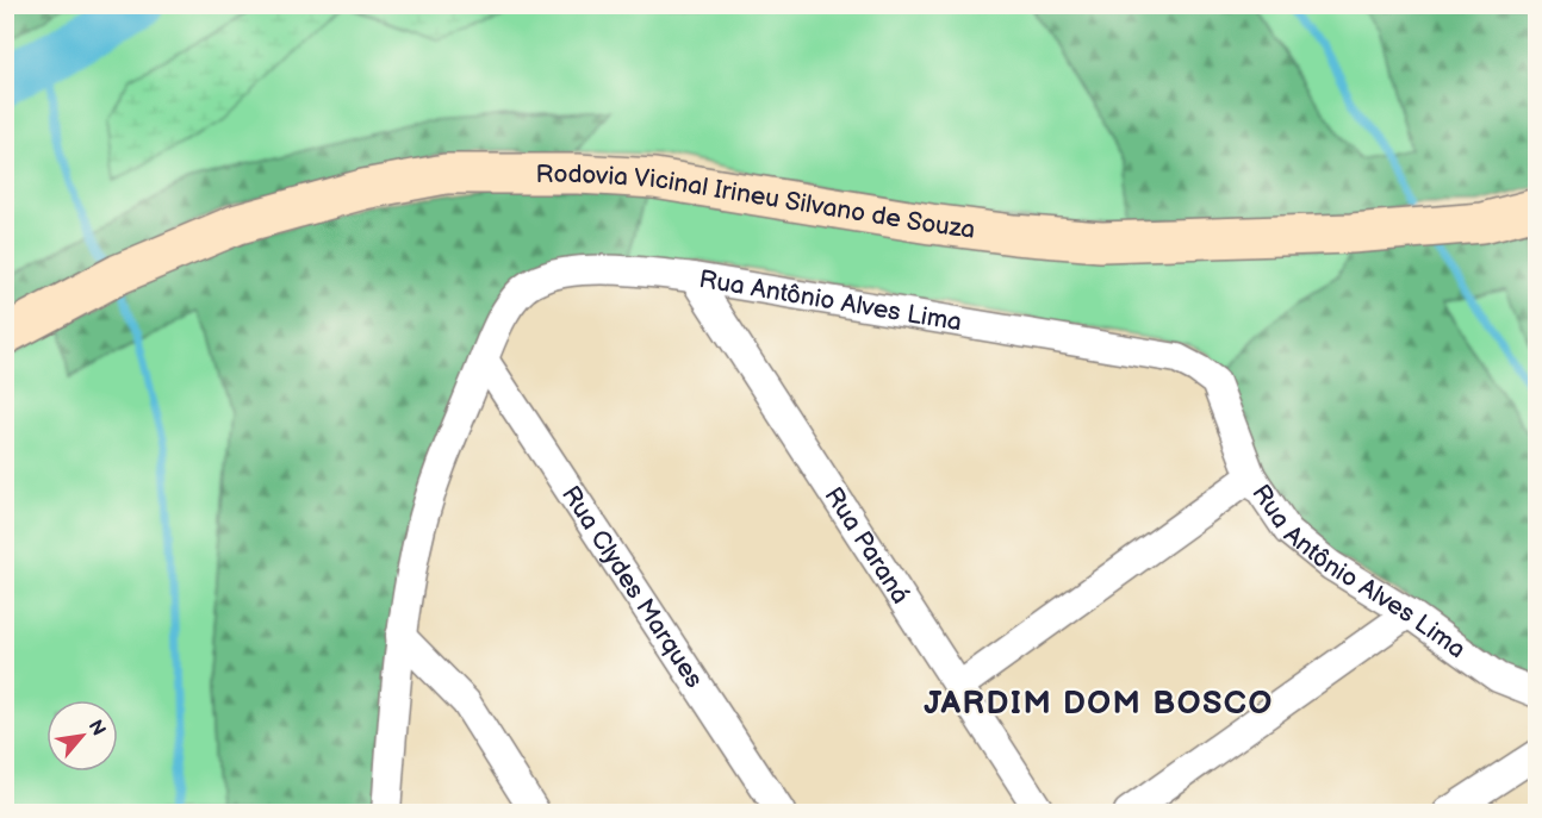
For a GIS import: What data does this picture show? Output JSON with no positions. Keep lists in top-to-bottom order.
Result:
{
  "streets": {
    "main road": ["Rodovia Vicinal Irineu Silvano de Souza"],
    "street": ["Rua Antônio Alves Lima", "Rua Paraná", "Rua Clydes Marques"]
  },
  "crossings": [
    ["Rua Antônio Alves Lima", "Rua Paraná"],
    ["Rua Antônio Alves Lima", "Rua Clydes Marques"]
  ],
  "districts": ["JARDIM DOM BOSCO"],
  "north": "top right"
}
